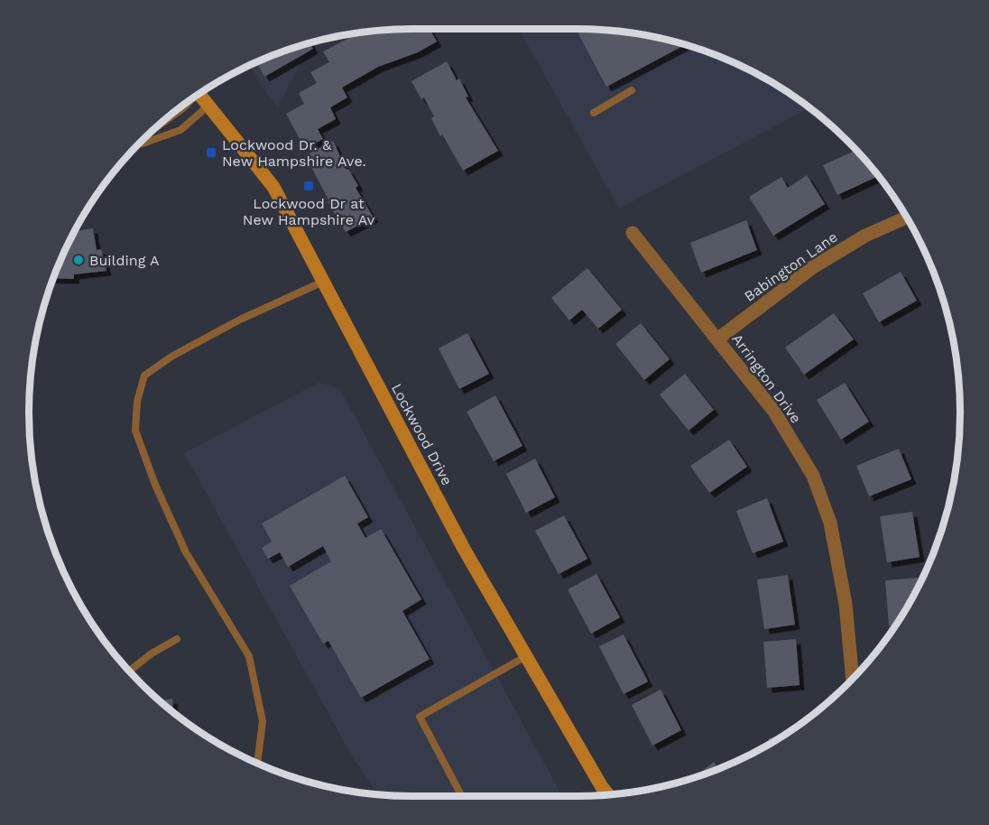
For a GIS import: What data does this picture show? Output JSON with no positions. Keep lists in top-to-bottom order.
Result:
{
  "streets": {
    "street": ["Babington Lane", "Arrington Drive", "Lockwood Drive"]
  },
  "crossings": [
    ["Babington Lane", "Arrington Drive"]
  ],
  "places": {
    "transit": ["Lockwood Dr. & New Hampshire Ave.", "Lockwood Dr at New Hampshire Av"],
    "other": ["Building A"]
  }
}
